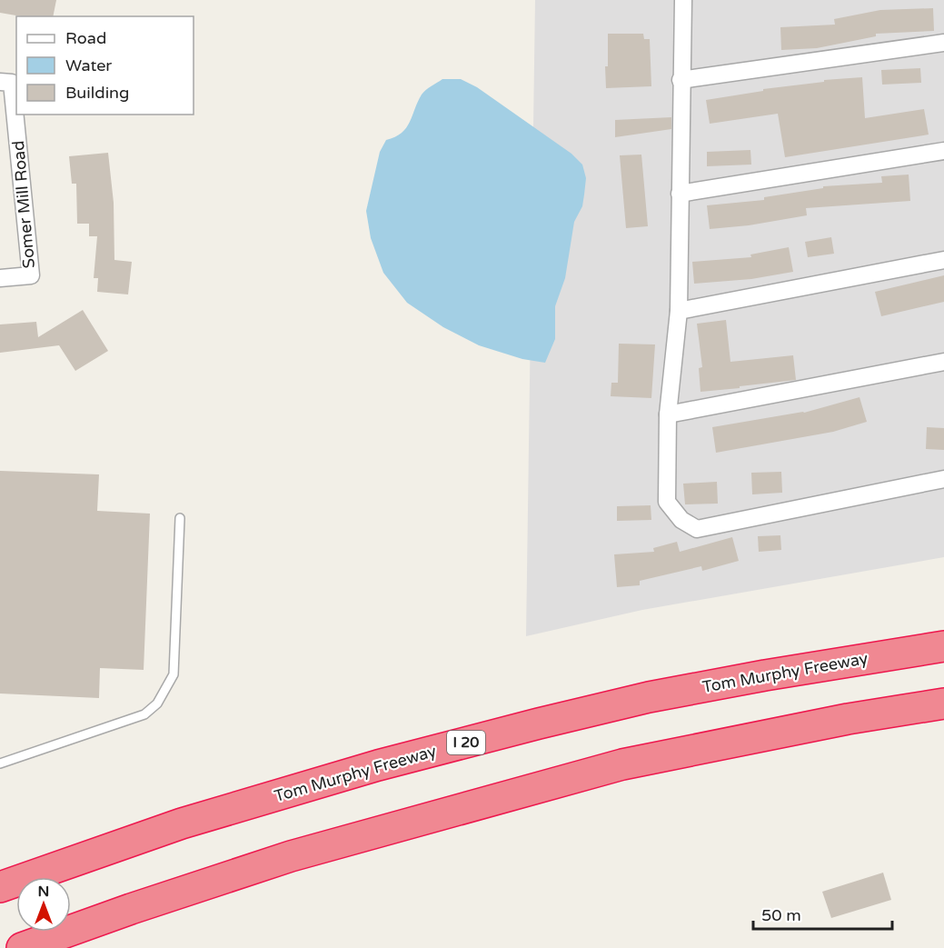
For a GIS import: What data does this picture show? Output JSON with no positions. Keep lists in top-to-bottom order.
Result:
{
  "streets": {
    "highway": ["Tom Murphy Freeway", "I 20"],
    "street": ["Somer Mill Road"]
  },
  "legend": ["Road", "Water", "Building"],
  "scale_bar": "50 m",
  "north": "top"
}
